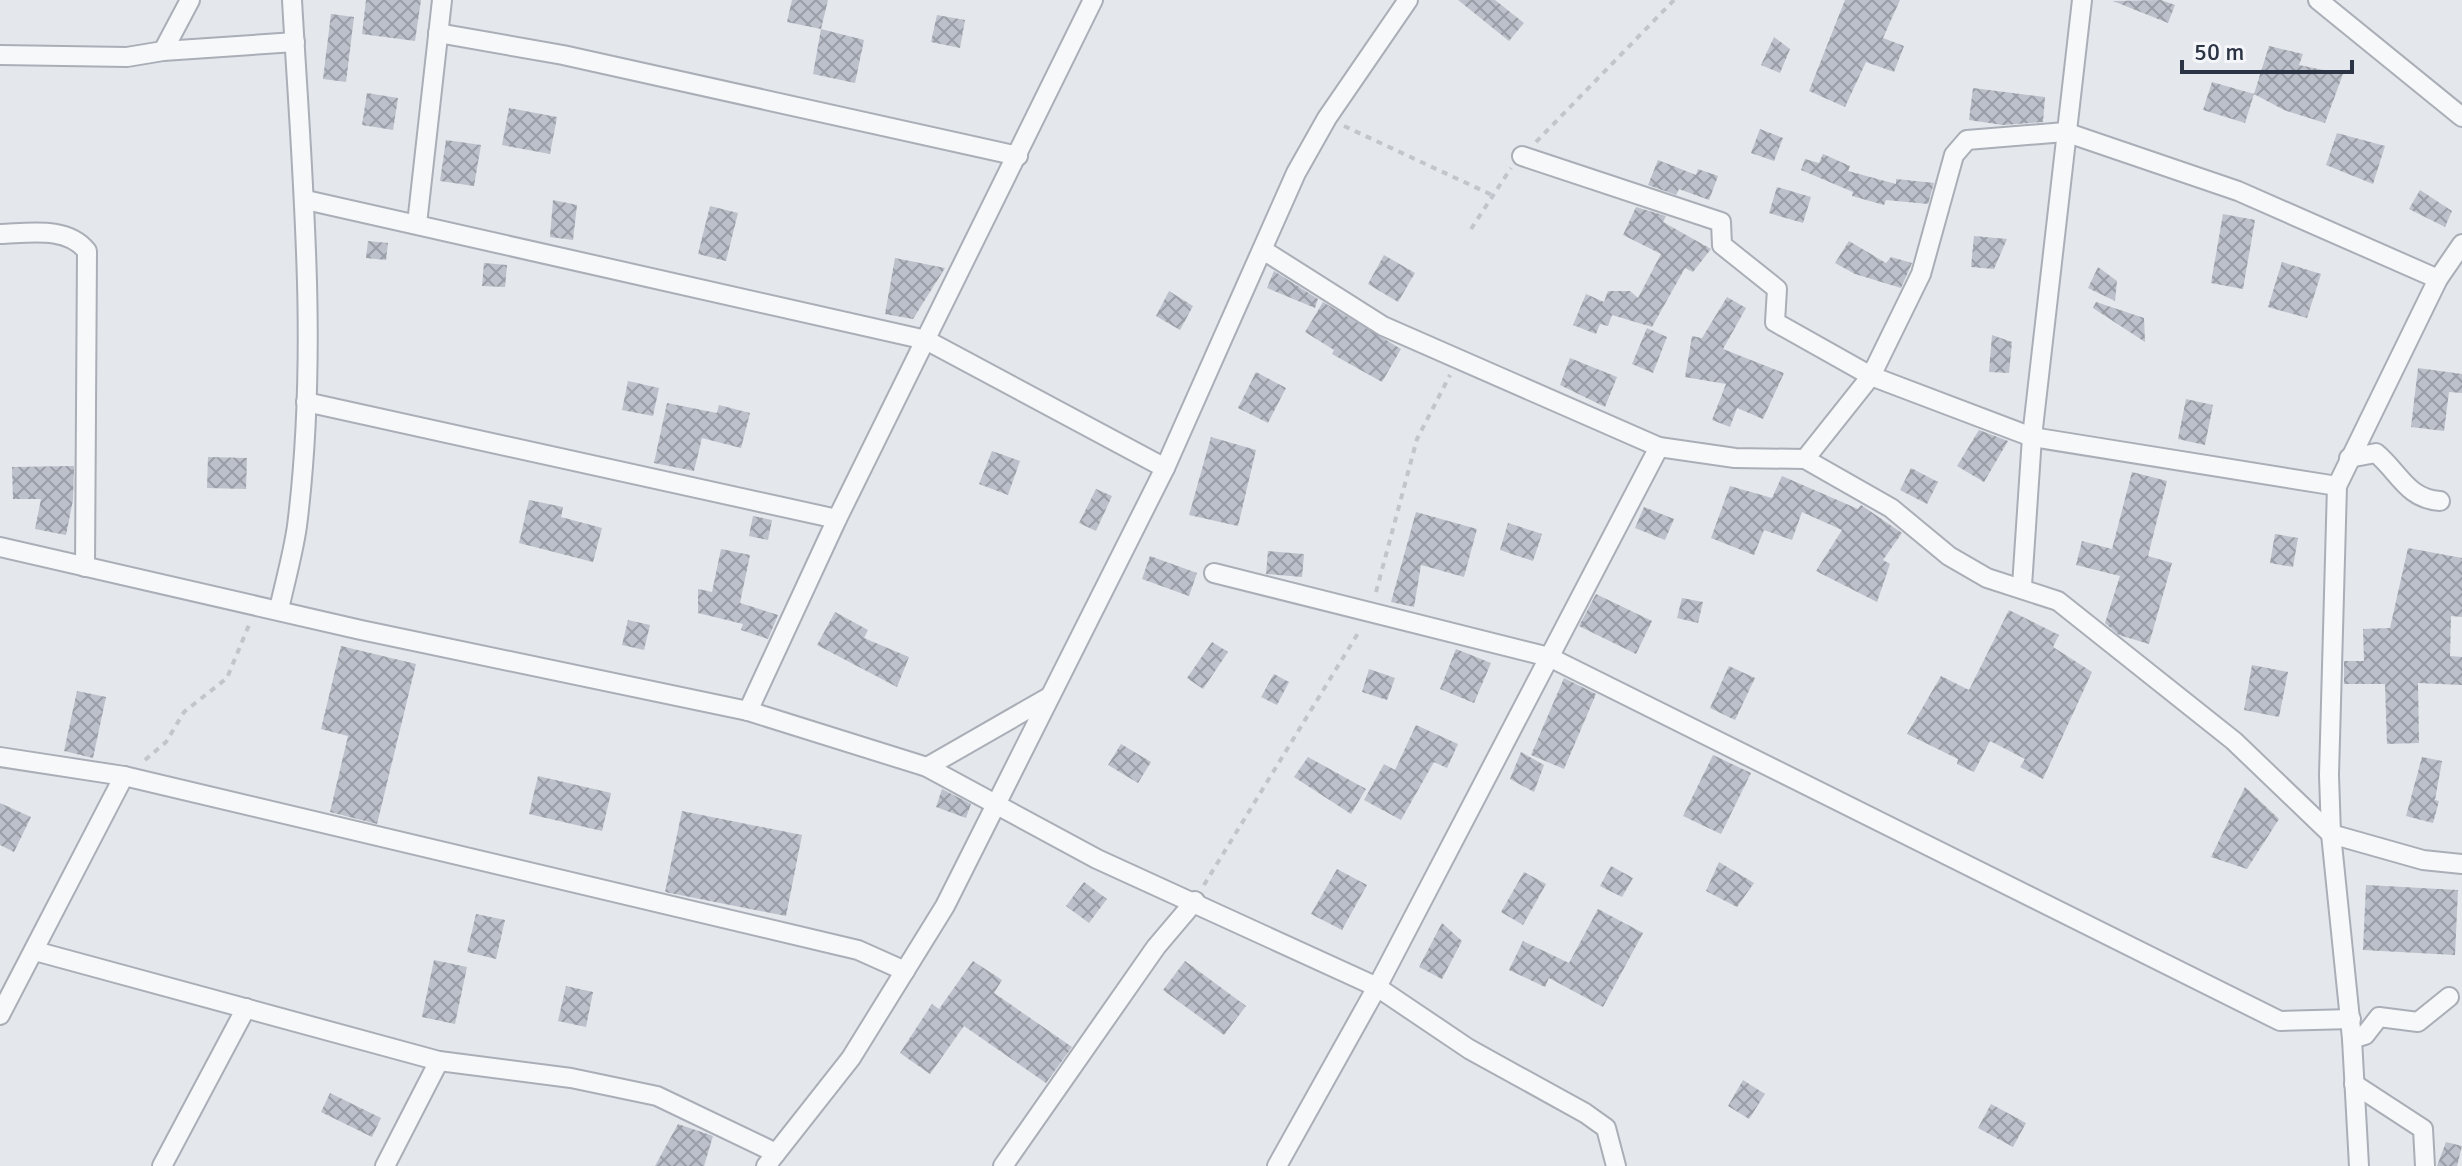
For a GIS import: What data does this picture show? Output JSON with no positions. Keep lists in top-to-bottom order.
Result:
{
  "scale_bar": "50 m"
}
